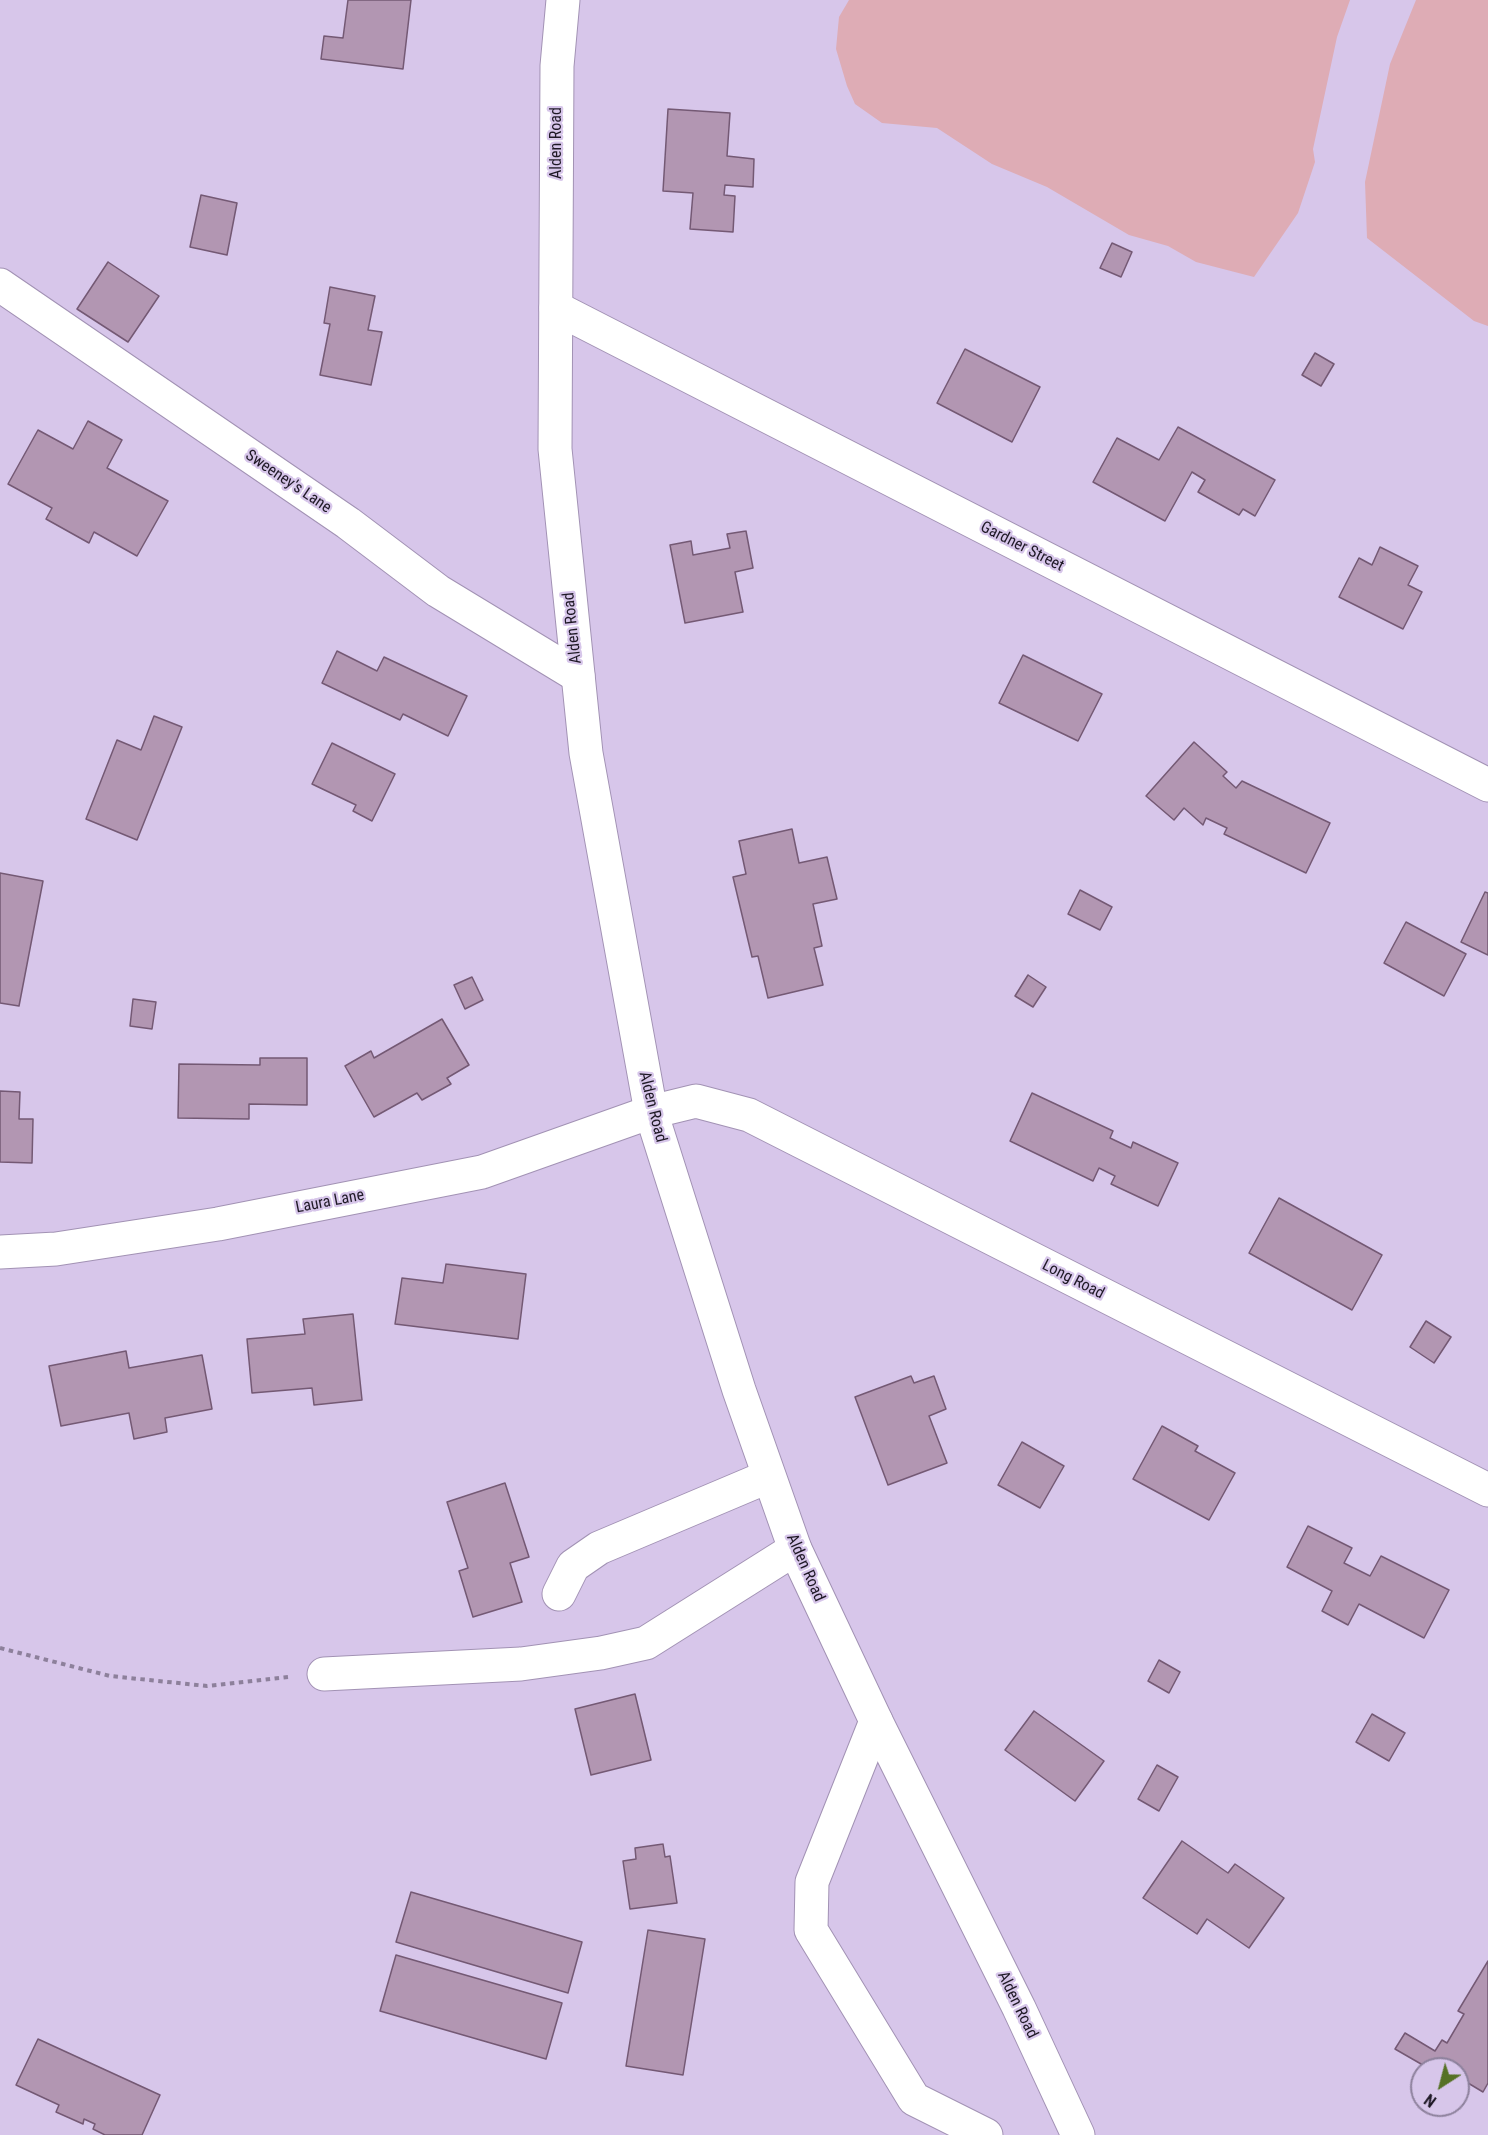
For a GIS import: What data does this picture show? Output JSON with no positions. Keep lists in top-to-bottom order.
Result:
{
  "streets": {
    "street": [
      "Alden Road",
      "Sweeney's Lane",
      "Gardner Street",
      "Laura Lane",
      "Long Road"
    ]
  },
  "crossings": [
    ["Alden Road", "Sweeney's Lane"],
    ["Alden Road", "Gardner Street"],
    ["Alden Road", "Laura Lane"],
    ["Alden Road", "Long Road"],
    ["Laura Lane", "Long Road"]
  ],
  "north": "bottom left"
}
